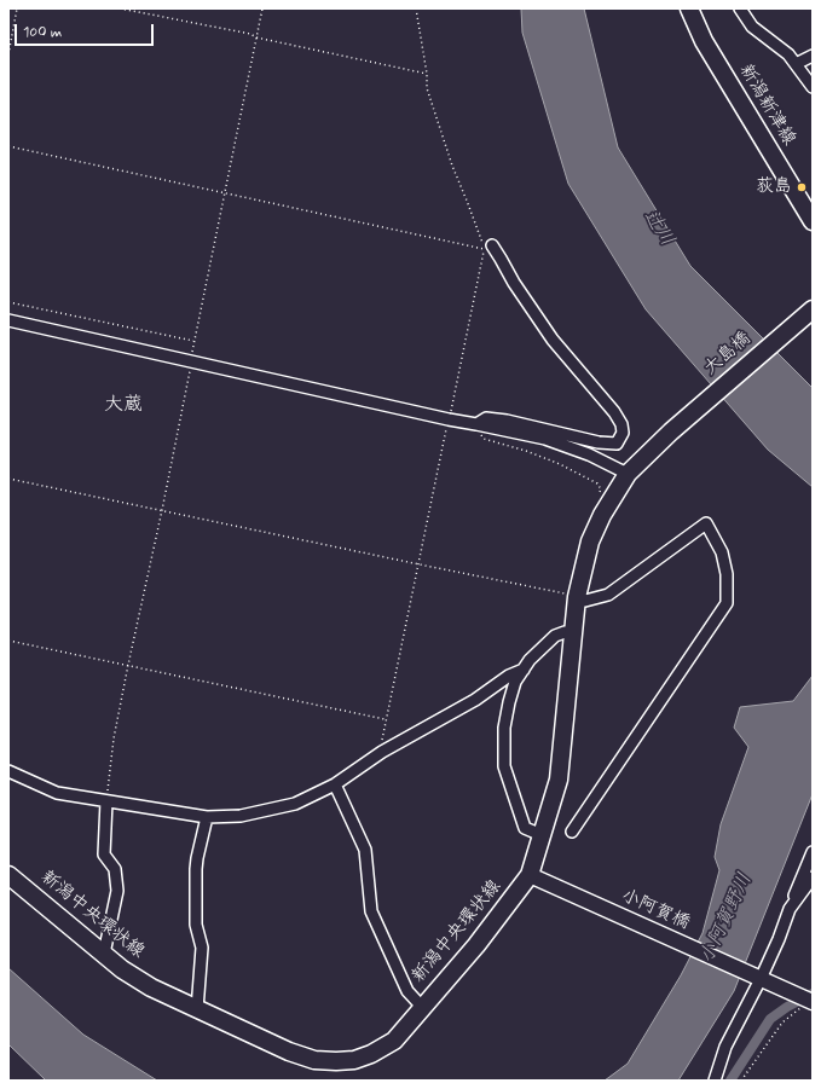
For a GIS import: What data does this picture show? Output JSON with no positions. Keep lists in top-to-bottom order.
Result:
{
  "streets": {
    "main road": ["新潟新津線", "大島橋", "新潟中央環状線"],
    "street": ["小阿賀橋"]
  },
  "crossings": [
    ["大島橋", "新潟中央環状線"],
    ["小阿賀橋", "新潟中央環状線"]
  ],
  "districts": ["大蔵"],
  "water": ["辻川", "小阿賀野川"],
  "places": ["荻島"],
  "scale_bar": "100 m"
}
